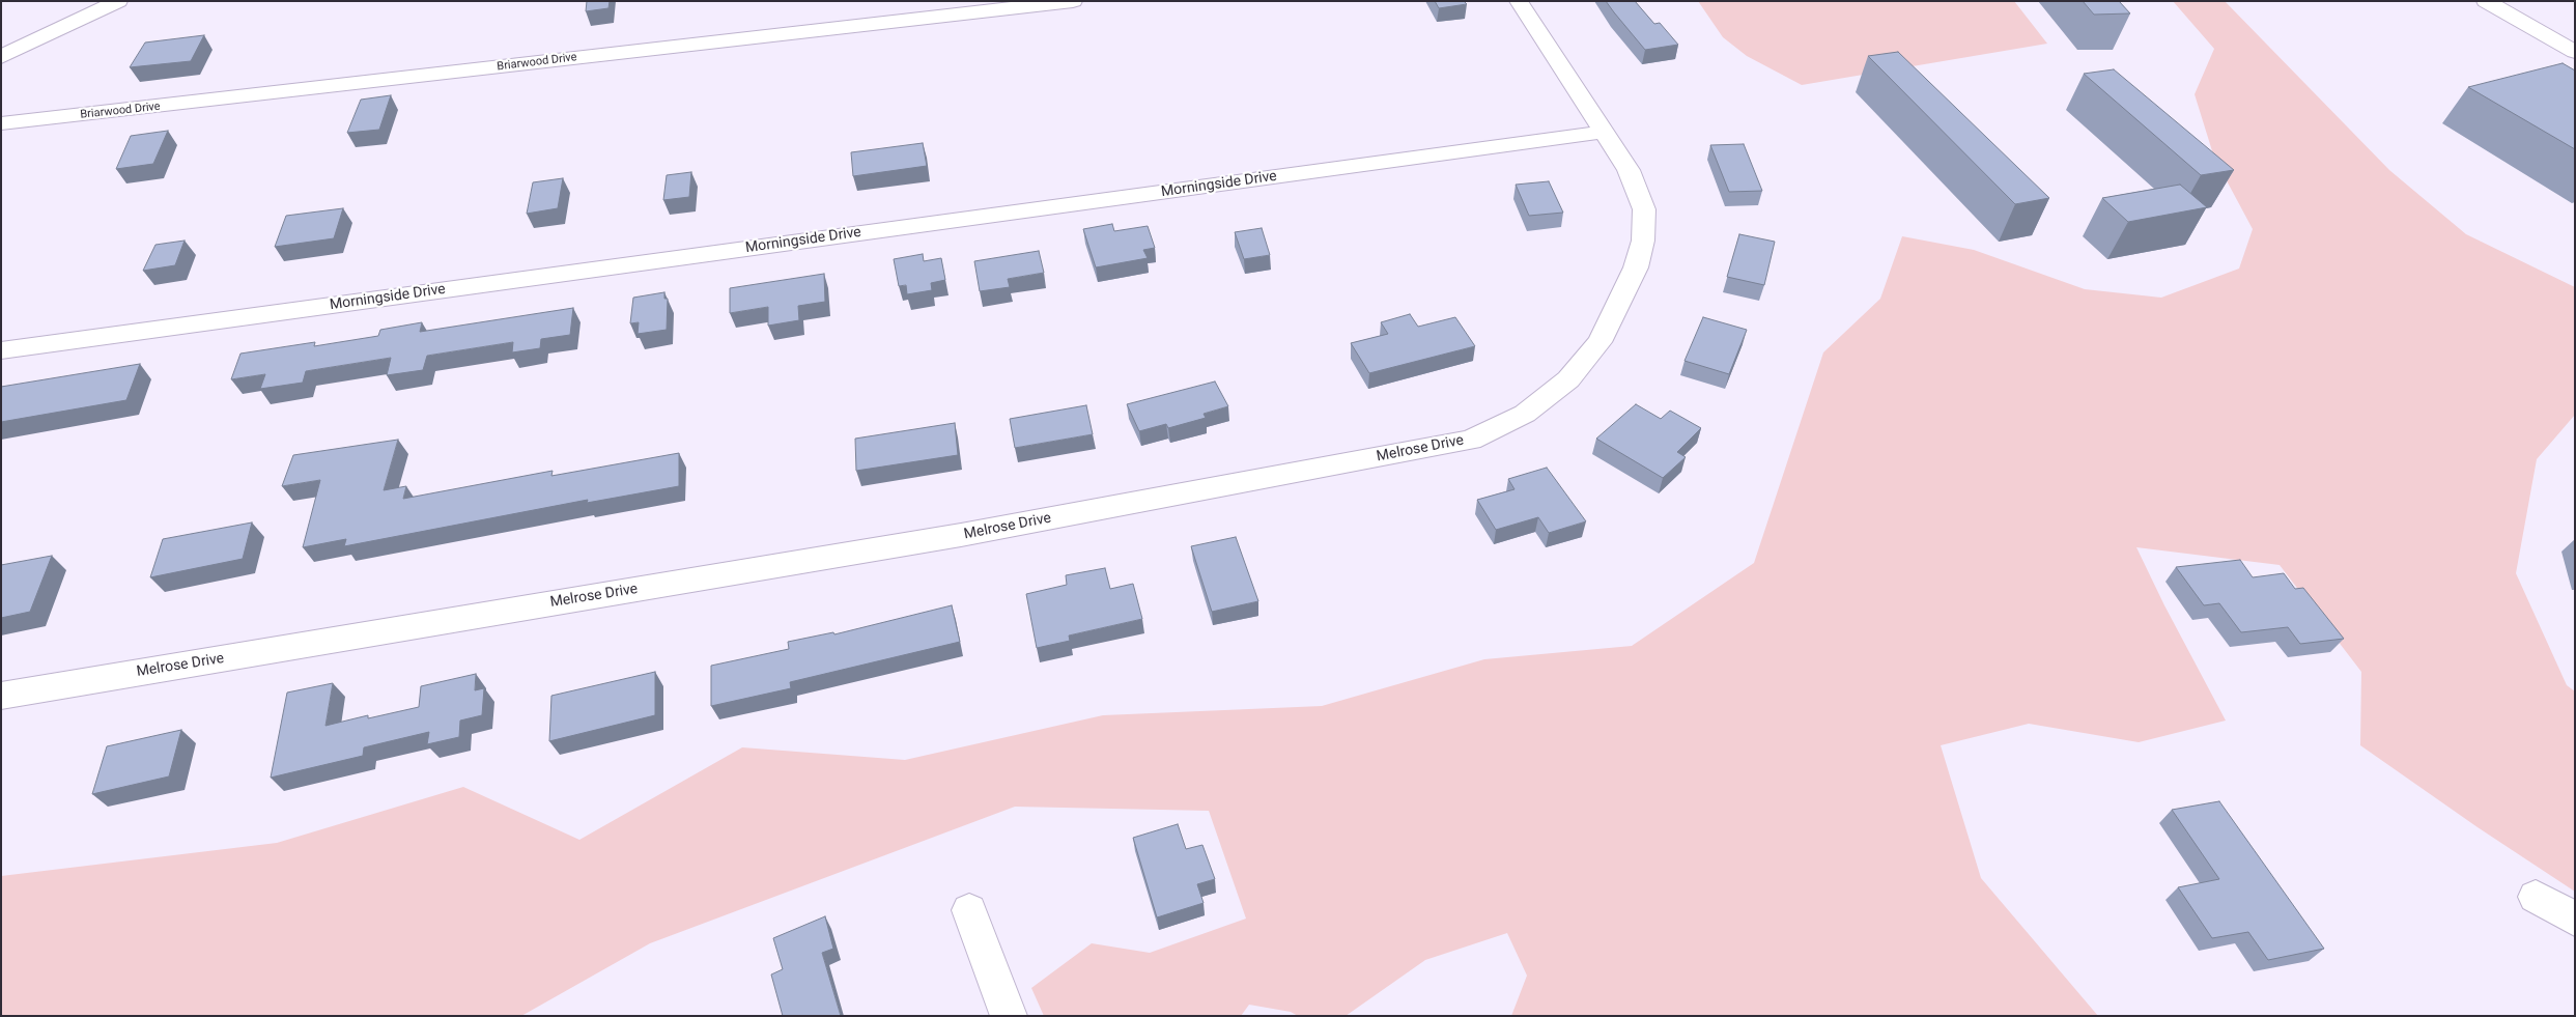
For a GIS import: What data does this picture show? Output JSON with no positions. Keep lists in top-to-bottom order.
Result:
{
  "streets": {
    "street": ["Briarwood Drive", "Morningside Drive", "Melrose Drive"]
  },
  "crossings": [
    ["Morningside Drive", "Melrose Drive"]
  ]
}
